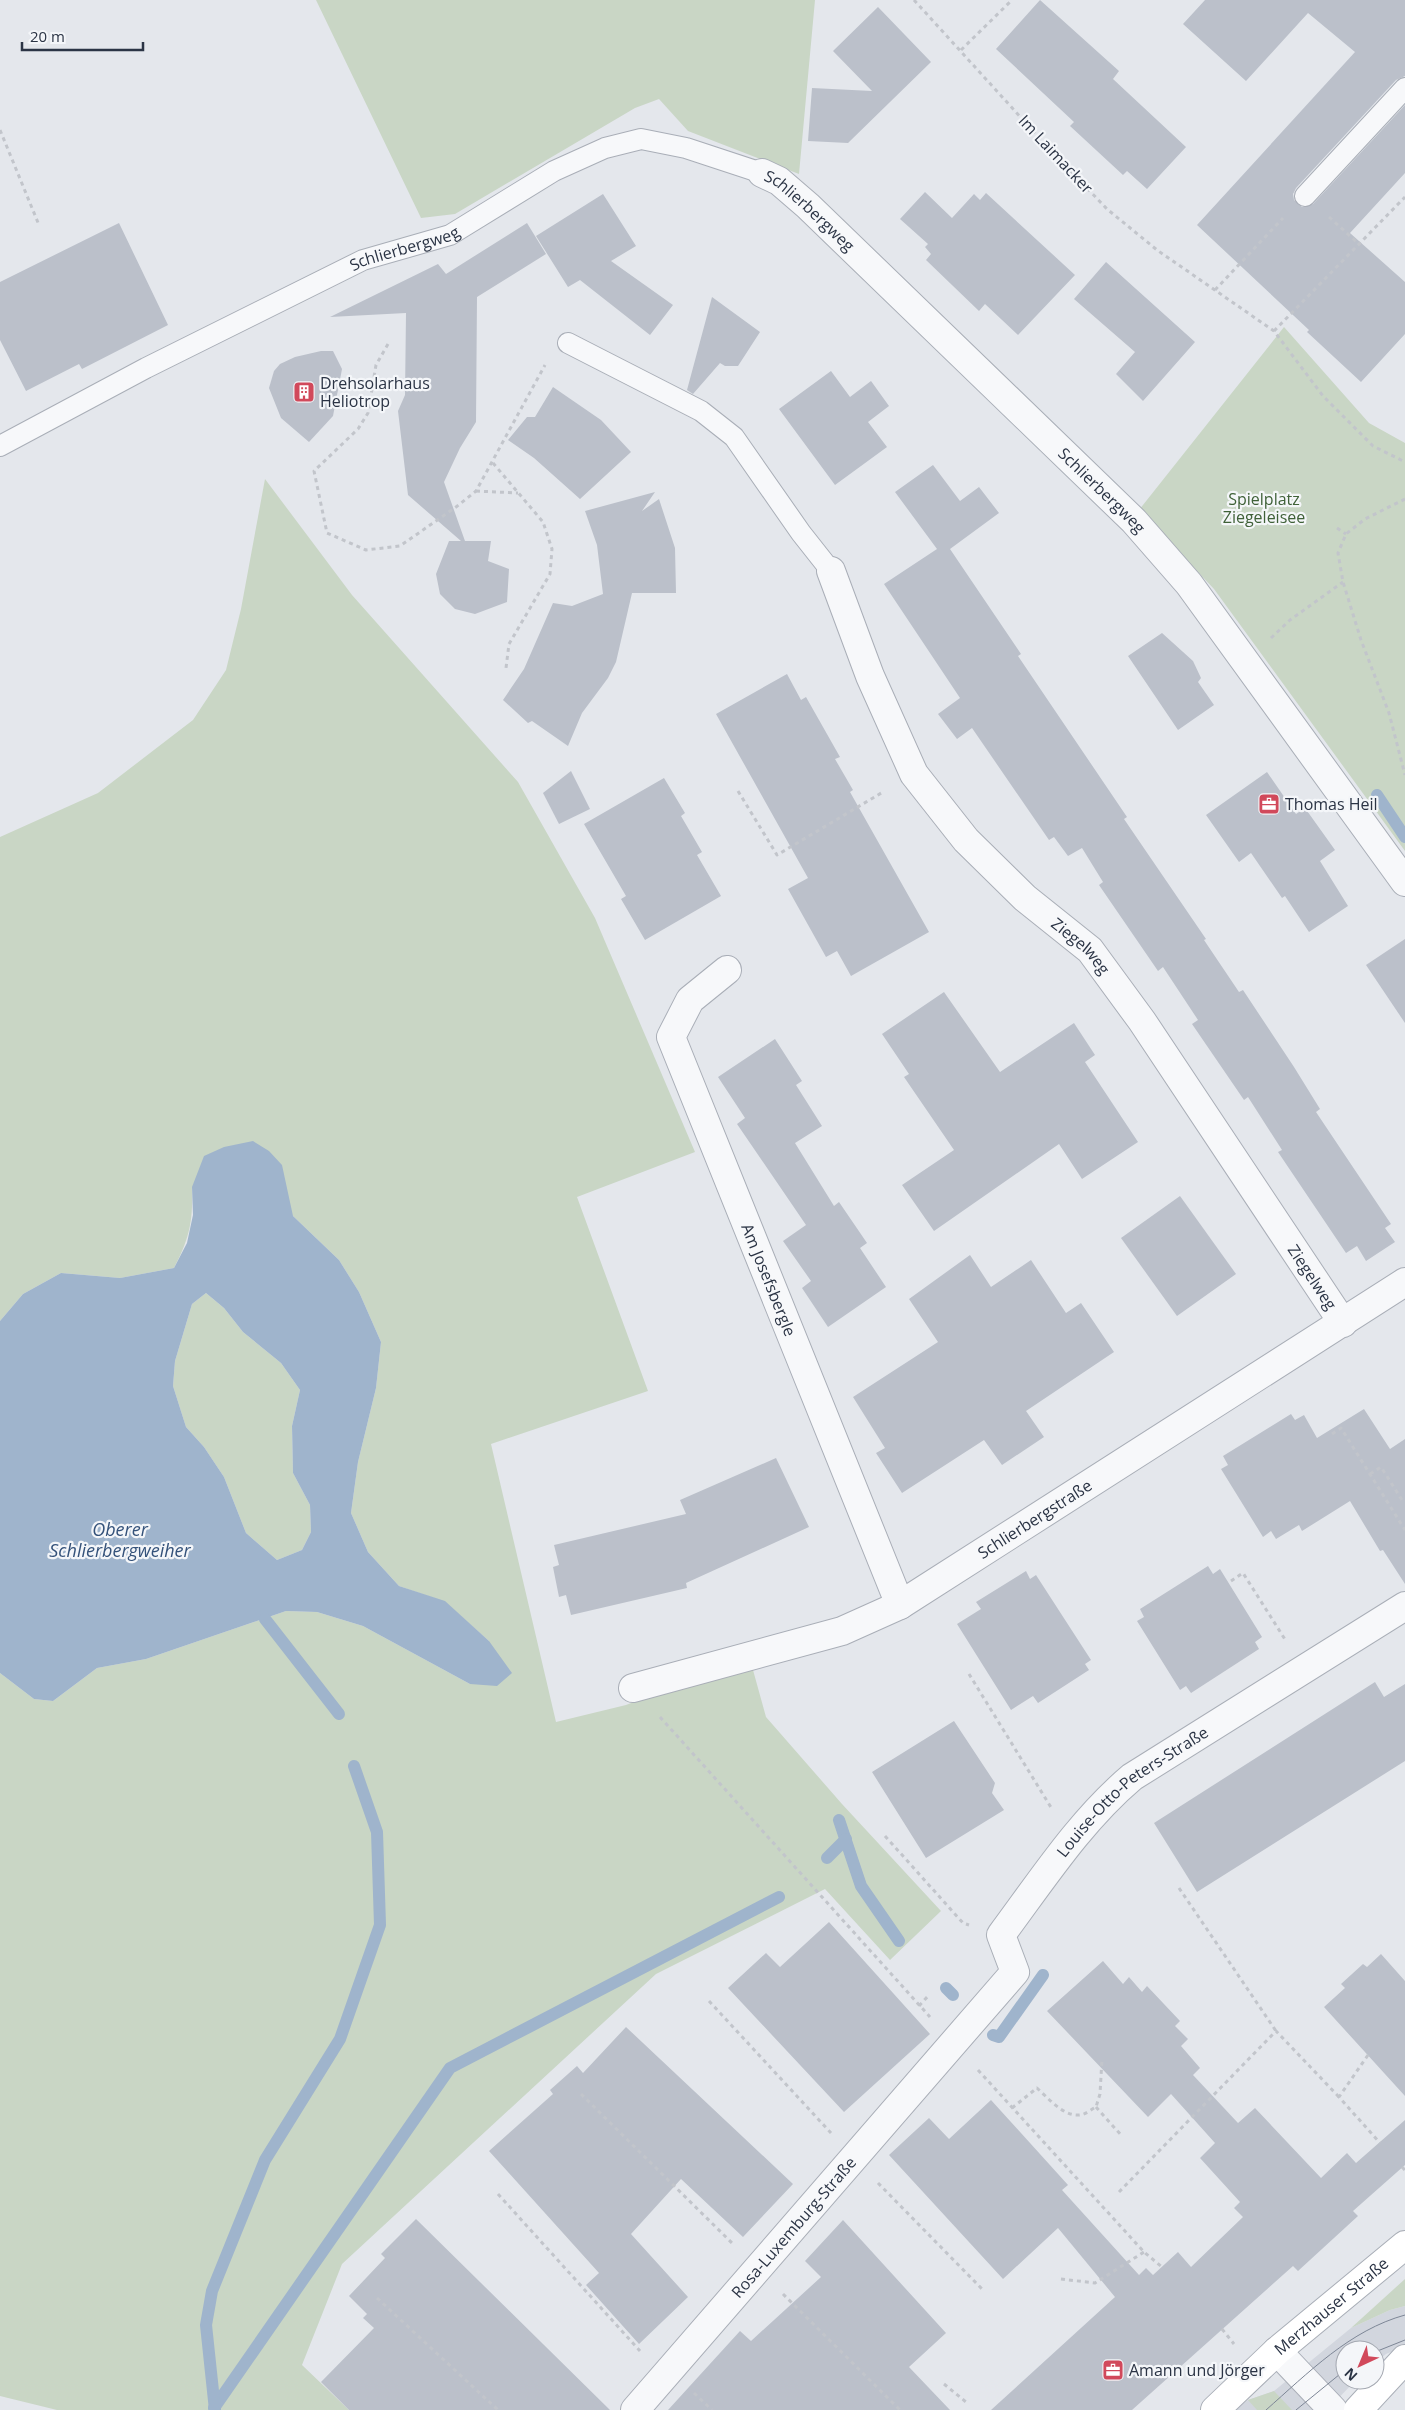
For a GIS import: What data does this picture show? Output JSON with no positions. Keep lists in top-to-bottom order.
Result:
{
  "streets": {
    "main road": ["Merzhauser Straße"],
    "street": [
      "Schlierbergweg",
      "Ziegelweg",
      "Am Josefsbergle",
      "Schlierbergstraße",
      "Louise-Otto-Peters-Straße",
      "Rosa-Luxemburg-Straße"
    ],
    "path": ["Im Laimacker"]
  },
  "crossings": [
    ["Ziegelweg", "Schlierbergstraße"],
    ["Am Josefsbergle", "Schlierbergstraße"]
  ],
  "water": ["Oberer Schlierbergweiher"],
  "parks": ["Spielplatz Ziegeleisee"],
  "places": {
    "building": ["Drehsolarhaus Heliotrop"],
    "office": ["Thomas Heil", "Amann und Jörger"]
  },
  "scale_bar": "20 m",
  "north": "bottom left"
}
